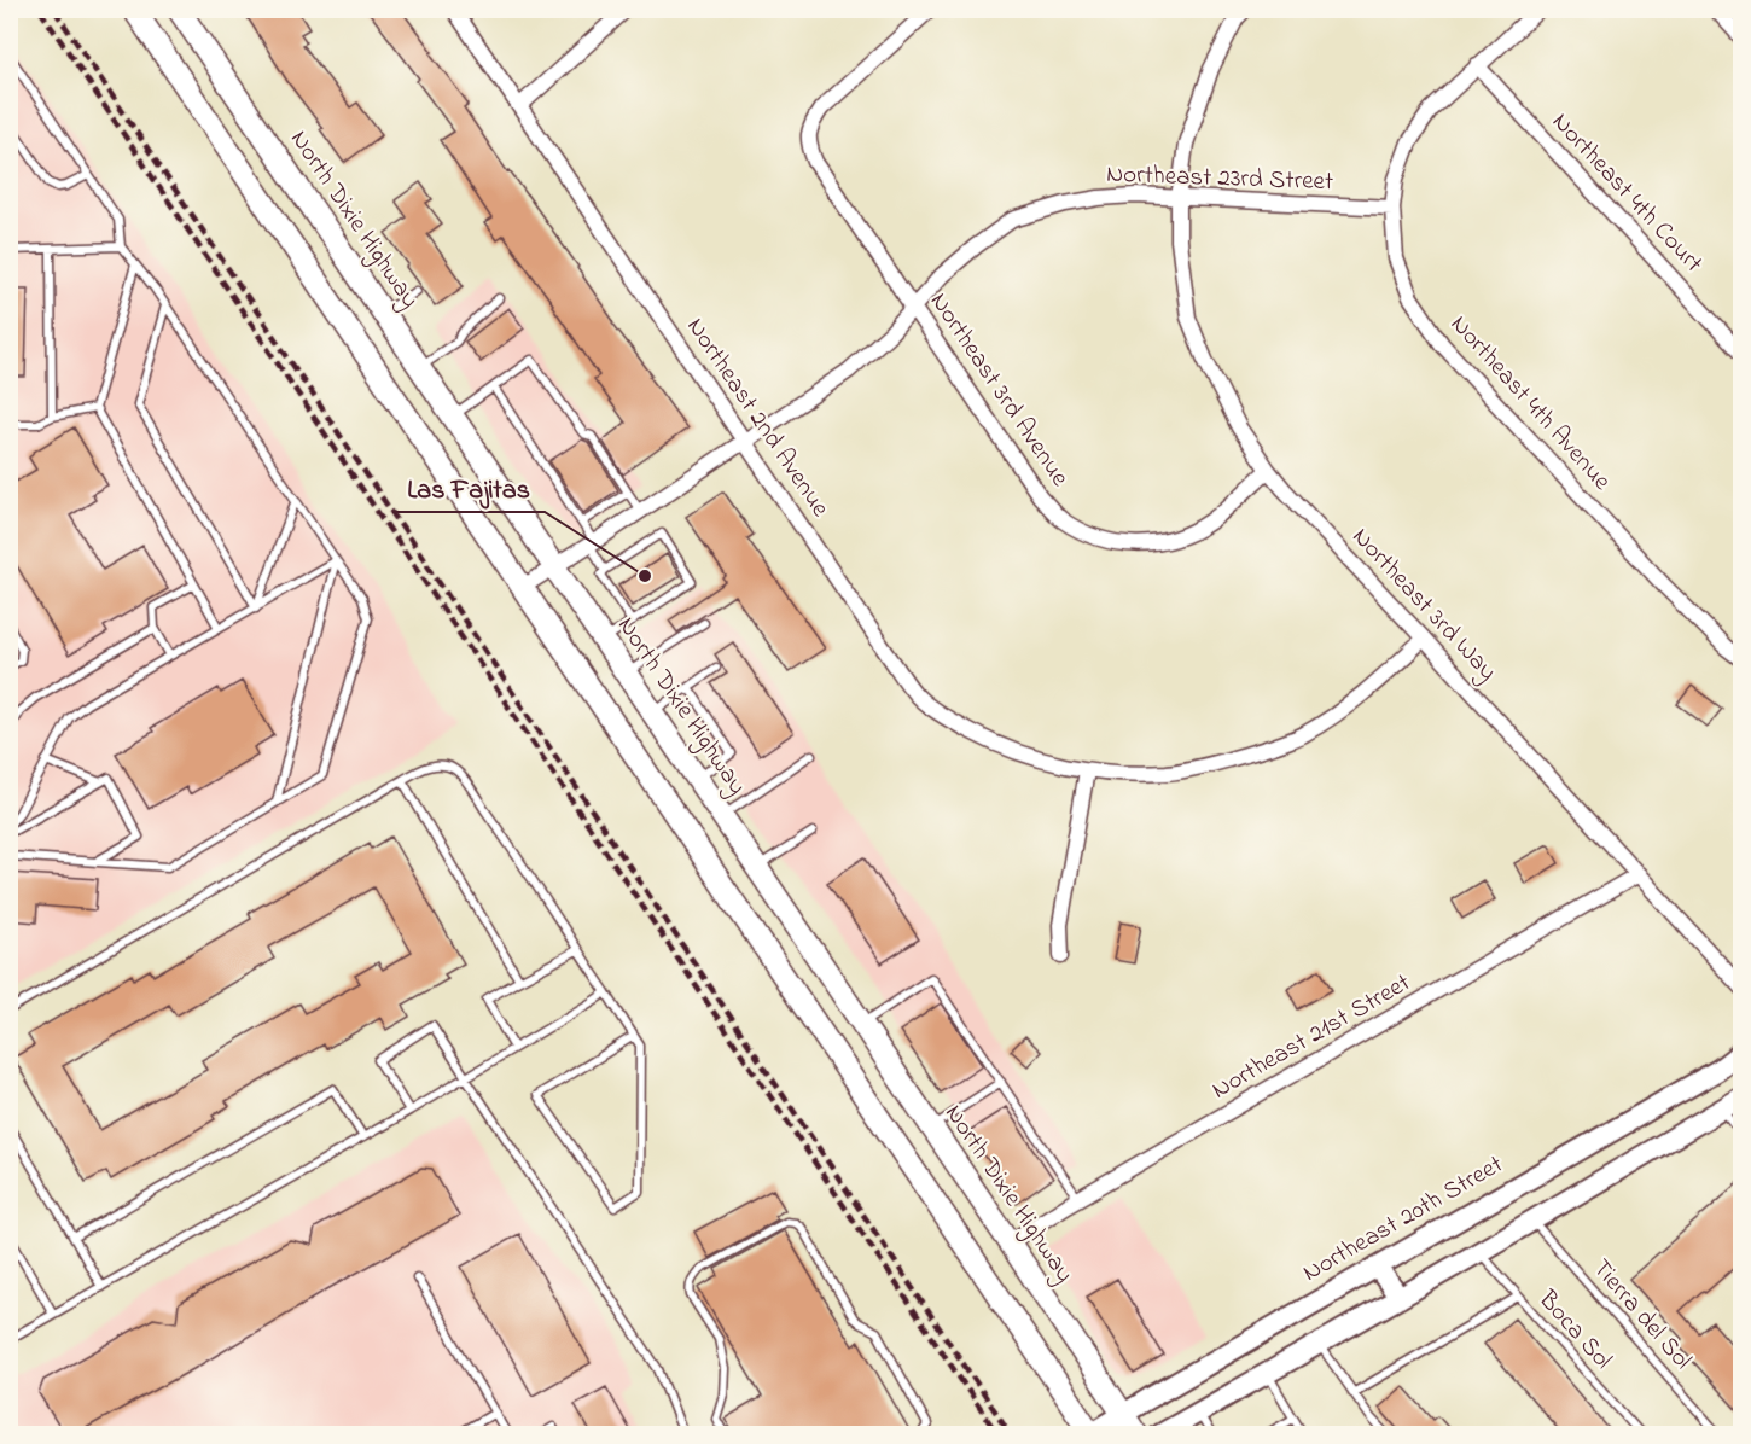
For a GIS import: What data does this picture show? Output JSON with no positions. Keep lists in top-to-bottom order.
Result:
{
  "streets": {
    "main road": ["North Dixie Highway"],
    "street": [
      "Northeast 23rd Street",
      "Northeast 4th Court",
      "Northeast 3rd Avenue",
      "Northeast 4th Avenue",
      "Northeast 2nd Avenue",
      "Northeast 3rd Way",
      "Northeast 21st Street",
      "Northeast 20th Street"
    ],
    "lane": ["Tierra del Sol", "Boca Sol"]
  },
  "crossings": [
    ["Northeast 23rd Street", "North Dixie Highway"],
    ["Northeast 23rd Street", "Northeast 3rd Avenue"],
    ["Northeast 23rd Street", "Northeast 4th Avenue"],
    ["Northeast 23rd Street", "Northeast 2nd Avenue"],
    ["Northeast 23rd Street", "Northeast 3rd Way"],
    ["Northeast 4th Court", "Northeast 4th Avenue"],
    ["North Dixie Highway", "Northeast 21st Street"],
    ["North Dixie Highway", "Northeast 20th Street"],
    ["Northeast 3rd Avenue", "Northeast 3rd Way"],
    ["Northeast 2nd Avenue", "Northeast 3rd Way"],
    ["Northeast 3rd Way", "Northeast 21st Street"]
  ],
  "places": ["Las Fajitas"]
}
